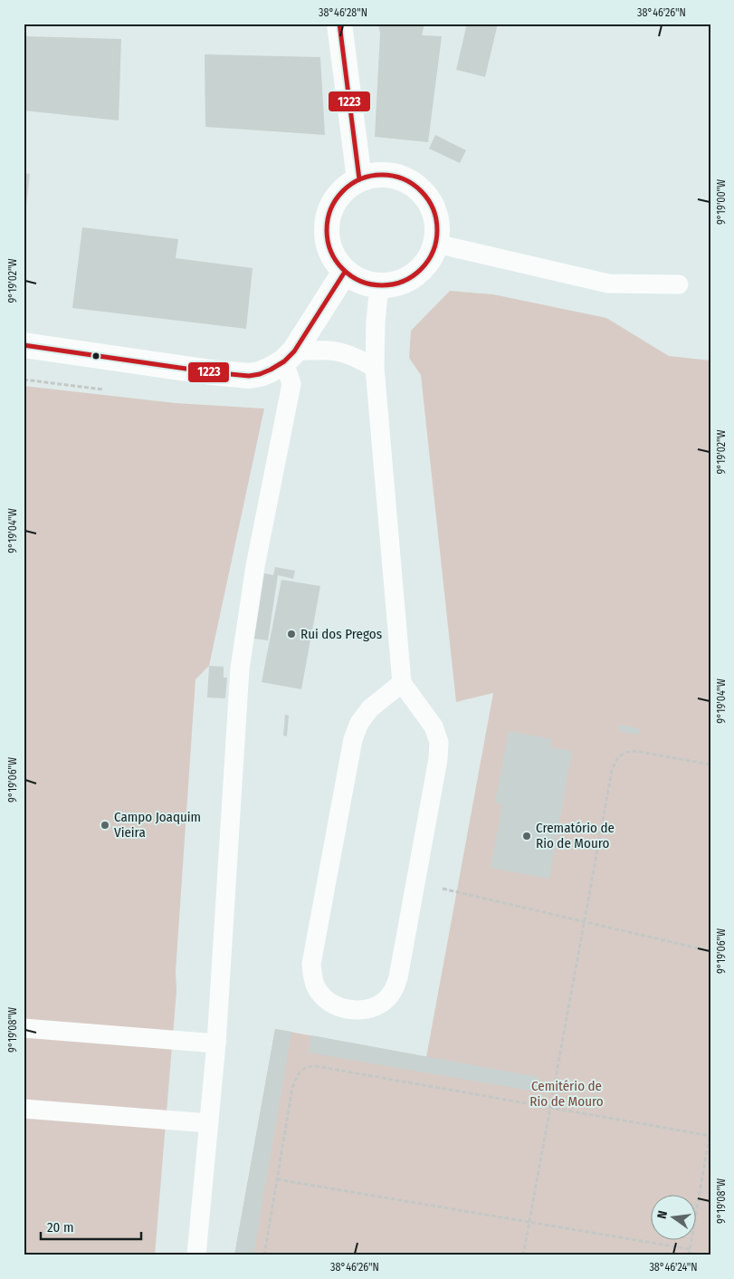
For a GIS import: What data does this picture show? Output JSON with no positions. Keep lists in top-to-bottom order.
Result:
{
  "parks": ["Cemitério de Rio de Mouro"],
  "places": ["Rui dos Pregos", "Campo Joaquim Vieira", "Crematório de Rio de Mouro"],
  "lines": ["transit line 1223"],
  "scale_bar": "20 m",
  "north": "left",
  "coordinates": [
    "38°46'28\"N",
    "38°46'26\"N",
    "9°19'00\"W",
    "9°19'02\"W",
    "9°19'04\"W",
    "9°19'06\"W",
    "9°19'08\"W",
    "38°46'24\"N"
  ]
}
